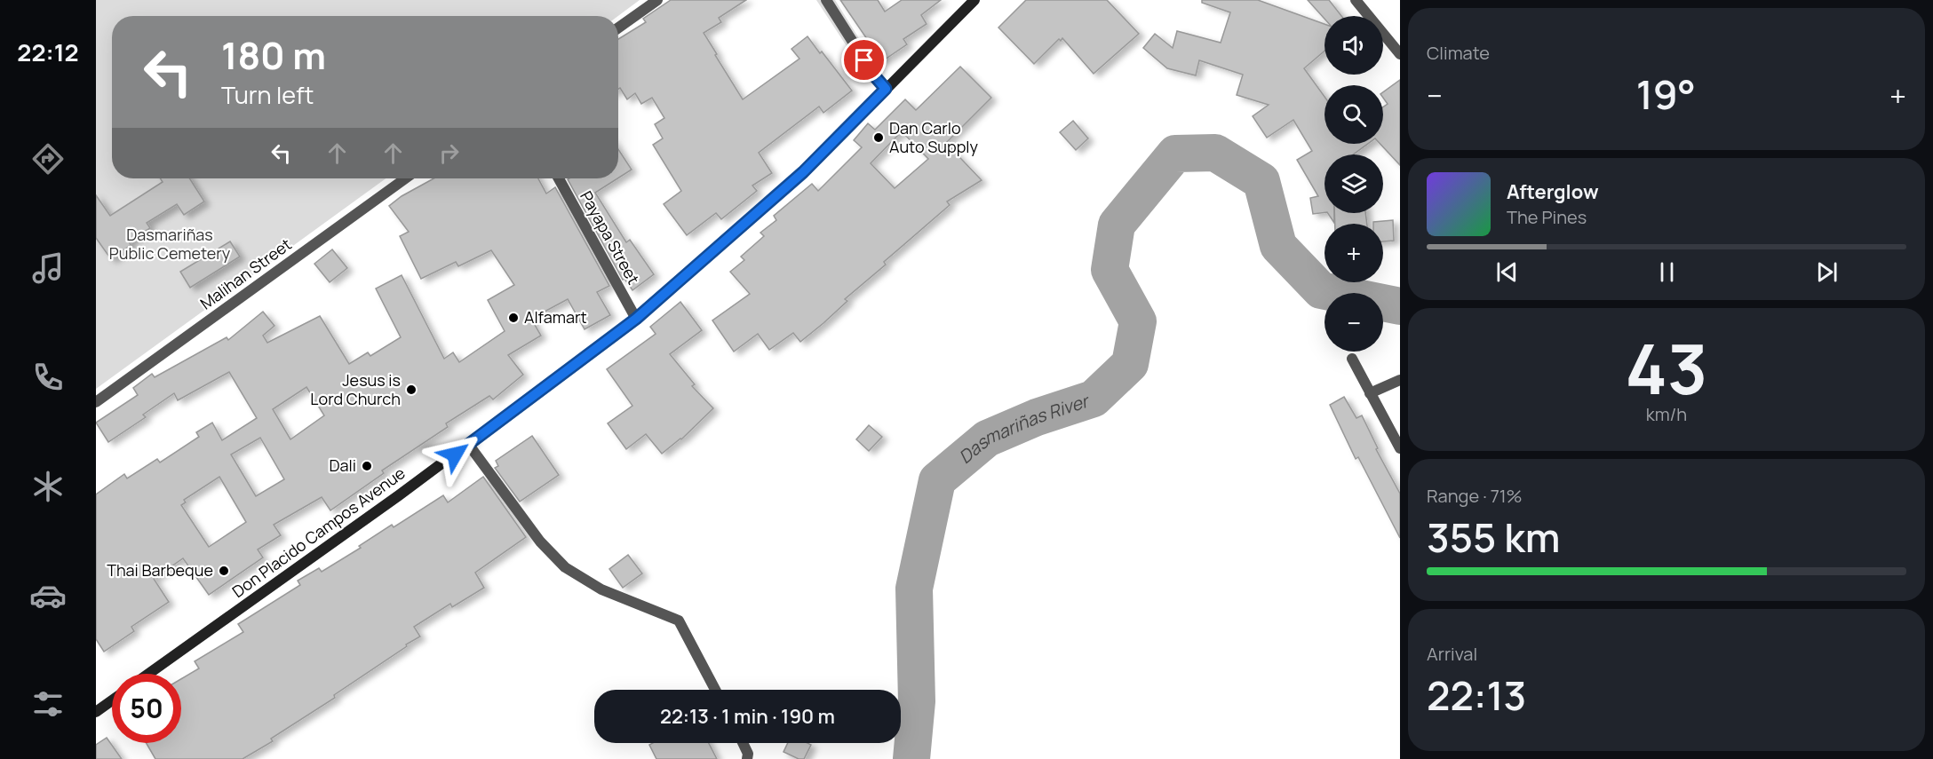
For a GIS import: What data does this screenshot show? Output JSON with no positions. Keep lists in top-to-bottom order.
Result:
{
  "streets": {
    "main road": ["Don Placido Campos Avenue"],
    "street": ["Payapa Street", "Malihan Street"]
  },
  "crossings": [
    ["Payapa Street", "Don Placido Campos Avenue"]
  ],
  "water": ["Dasmariñas River"],
  "parks": ["Dasmariñas Public Cemetery"],
  "places": [
    "Dan Carlo Auto Supply",
    "Alfamart",
    "Jesus is Lord Church",
    "Dali",
    "Thai Barbeque"
  ],
  "page": {
    "tabs": "22:12",
    "tile": [
      "Climate",
      ["43", "km/h"],
      ["Range · 71%", "355 km"],
      ["Arrival", "22:13"]
    ],
    "map_buttons": ["+", "−"],
    "turn": ["180 m", "Turn left"],
    "heat": ["−", "19°", "+"],
    "song": ["Afterglow", "The Pines"],
    "limit": "50",
    "trip": "22:13 · 1 min · 190 m"
  }
}
